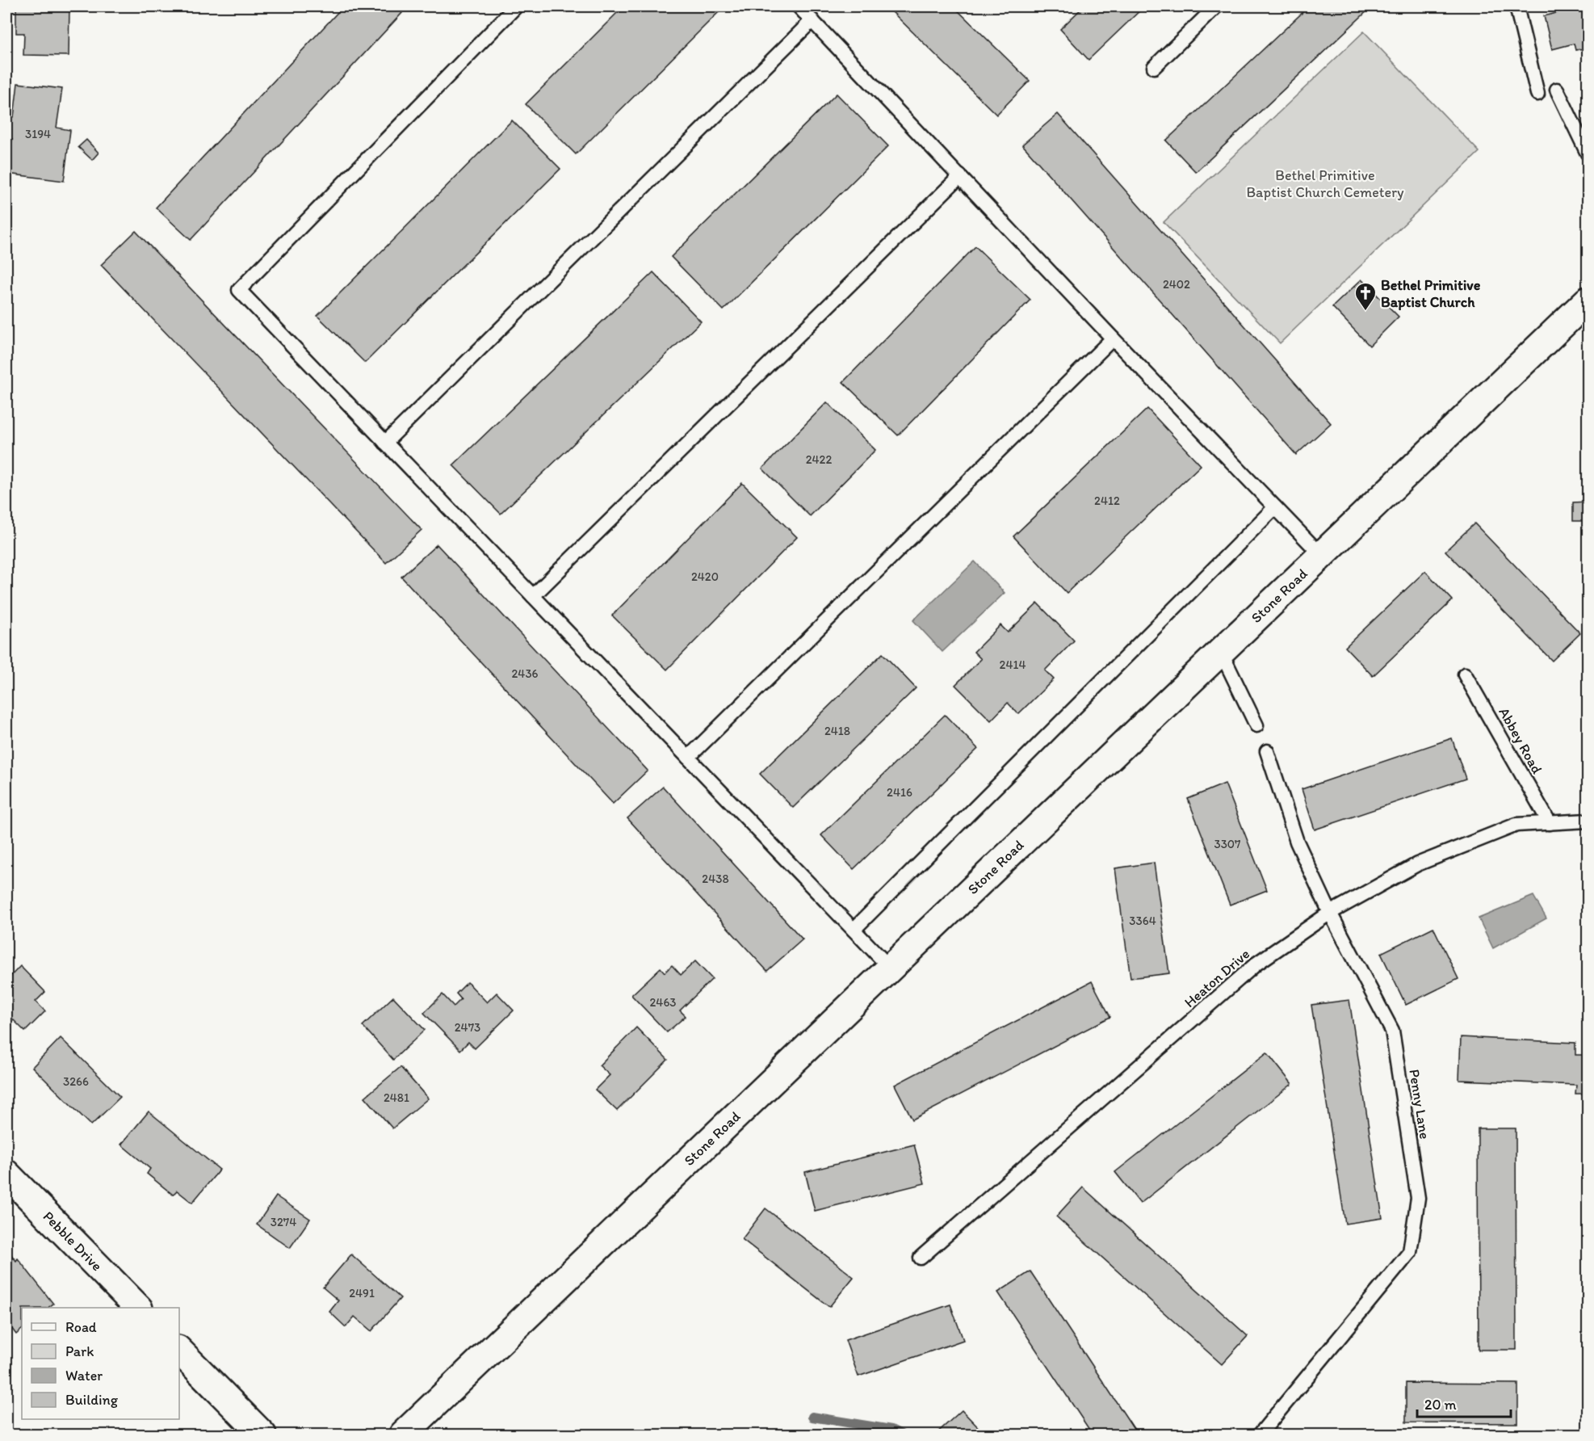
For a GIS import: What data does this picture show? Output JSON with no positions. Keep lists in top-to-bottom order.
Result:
{
  "streets": {
    "street": ["Stone Road", "Pebble Drive"],
    "lane": ["Abbey Road", "Heaton Drive", "Penny Lane"]
  },
  "crossings": [
    ["Abbey Road", "Heaton Drive"],
    ["Heaton Drive", "Penny Lane"]
  ],
  "parks": ["Bethel Primitive Baptist Church Cemetery"],
  "places": {
    "church": ["Bethel Primitive Baptist Church"]
  },
  "house_numbers": [
    "3194",
    "2402",
    "2422",
    "2412",
    "2420",
    "2414",
    "2436",
    "2418",
    "2416",
    "3307",
    "2438",
    "3364",
    "2463",
    "2473",
    "3266",
    "2481",
    "3274",
    "2491"
  ],
  "legend": [
    "Road",
    "Park",
    "Water",
    "Building"
  ],
  "scale_bar": "20 m"
}
